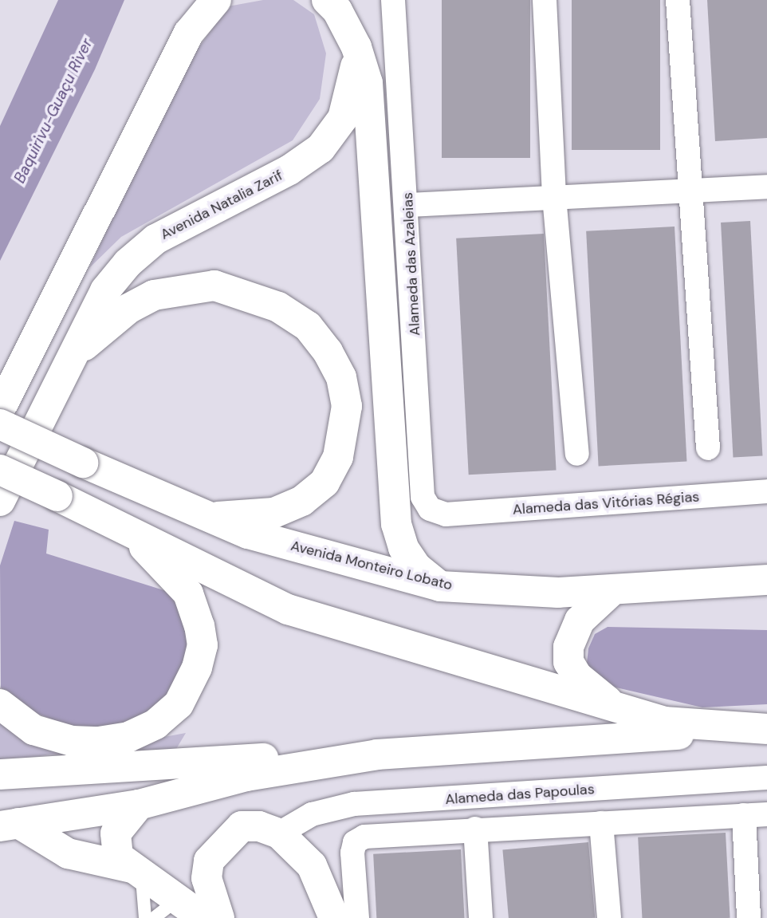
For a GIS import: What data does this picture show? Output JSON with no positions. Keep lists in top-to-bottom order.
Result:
{
  "streets": {
    "main road": ["Avenida Natalia Zarif", "Avenida Monteiro Lobato"],
    "street": ["Alameda das Azaleias", "Alameda das Vitórias Régias", "Alameda das Papoulas"]
  },
  "crossings": [
    ["Alameda das Azaleias", "Alameda das Vitórias Régias"]
  ],
  "water": ["Baquirivu-Guaçu River"]
}
